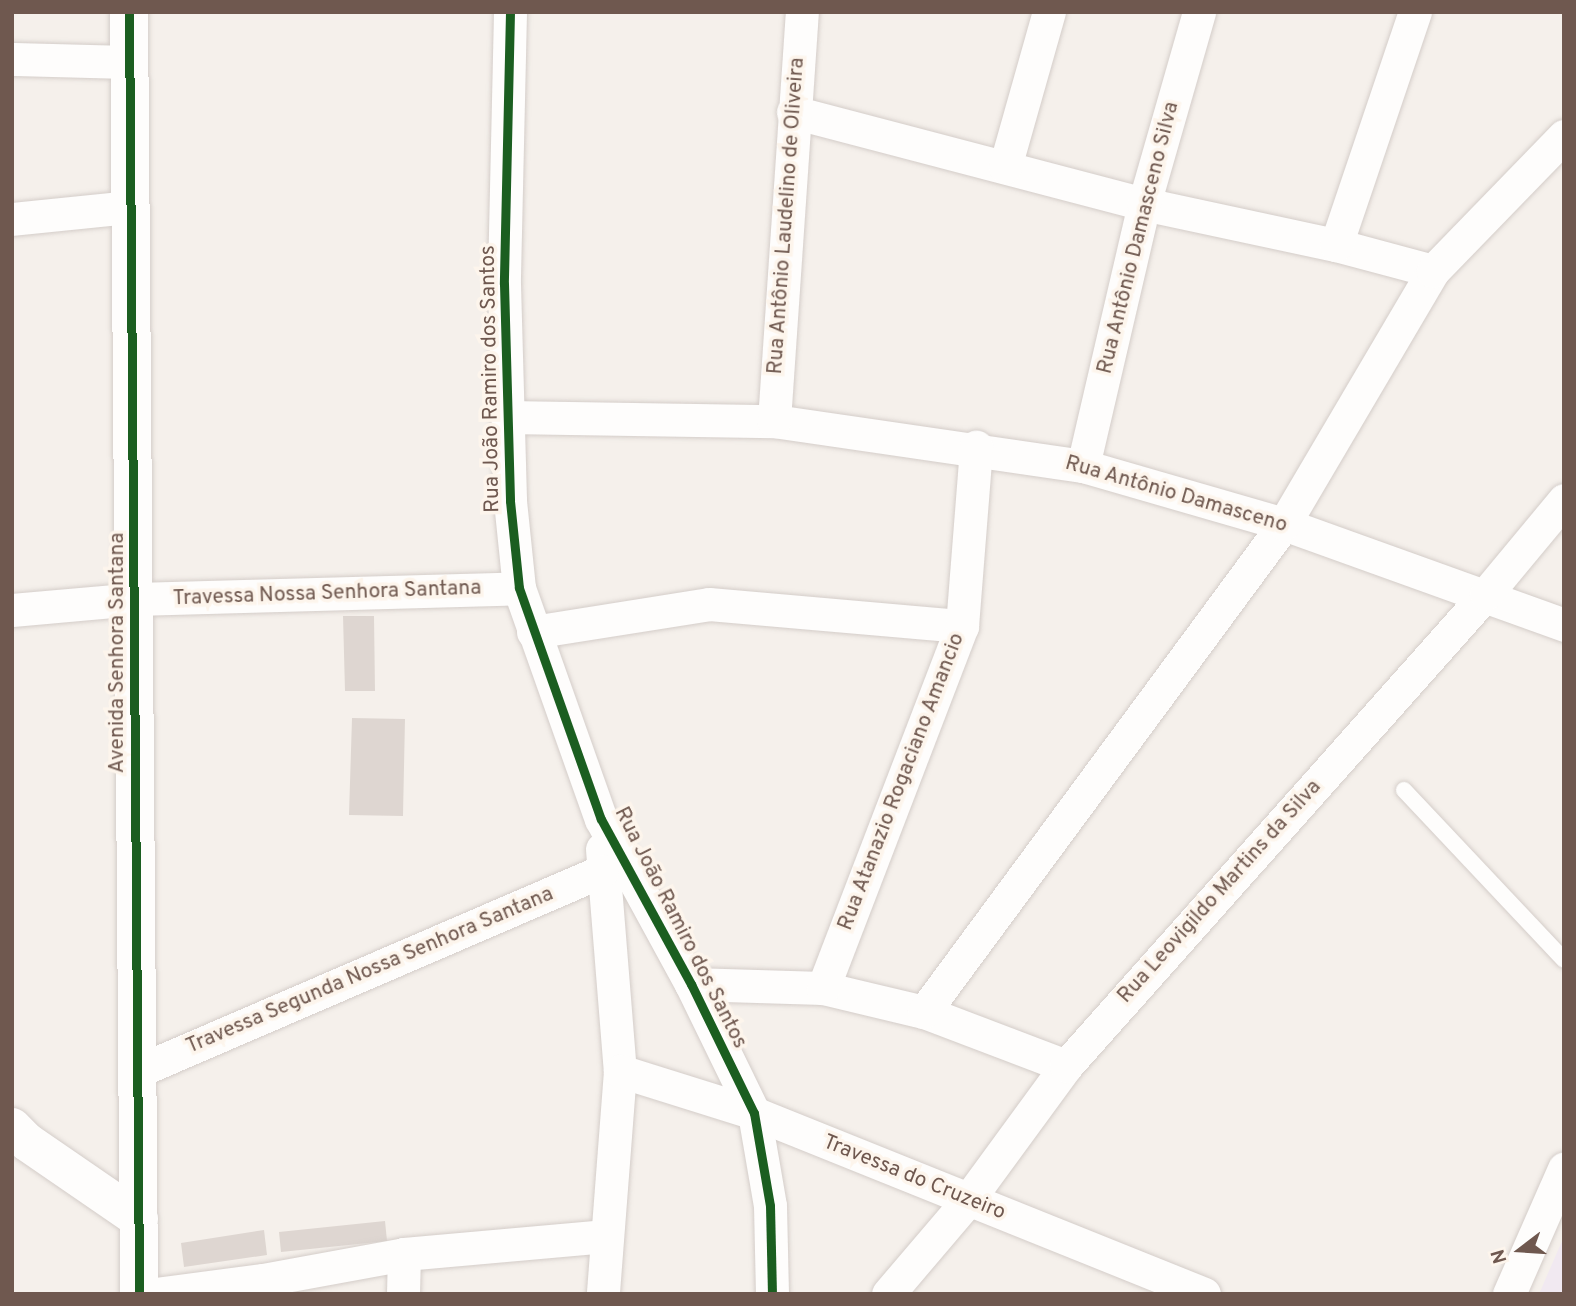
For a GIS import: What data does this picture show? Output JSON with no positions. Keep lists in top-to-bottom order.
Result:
{
  "streets": {
    "street": [
      "Rua Antônio Laudelino de Oliveira",
      "Rua Antônio Damasceno Silva",
      "Rua João Ramiro dos Santos",
      "Rua Antônio Damasceno",
      "Travessa Nossa Senhora Santana",
      "Avenida Senhora Santana",
      "Rua Atanazio Rogaciano Amancio",
      "Rua Leovigildo Martins da Silva",
      "Travessa Segunda Nossa Senhora Santana",
      "Travessa do Cruzeiro"
    ]
  },
  "crossings": [
    ["Rua Antônio Laudelino de Oliveira", "Rua Antônio Damasceno"],
    ["Rua Antônio Damasceno Silva", "Rua Antônio Damasceno"],
    ["Rua João Ramiro dos Santos", "Rua Antônio Damasceno"],
    ["Rua João Ramiro dos Santos", "Travessa Nossa Senhora Santana"],
    ["Rua João Ramiro dos Santos", "Travessa do Cruzeiro"],
    ["Rua Antônio Damasceno", "Rua Atanazio Rogaciano Amancio"],
    ["Rua Antônio Damasceno", "Rua Leovigildo Martins da Silva"],
    ["Travessa Nossa Senhora Santana", "Avenida Senhora Santana"],
    ["Avenida Senhora Santana", "Travessa Segunda Nossa Senhora Santana"],
    ["Rua Leovigildo Martins da Silva", "Travessa do Cruzeiro"]
  ],
  "north": "left"
}
